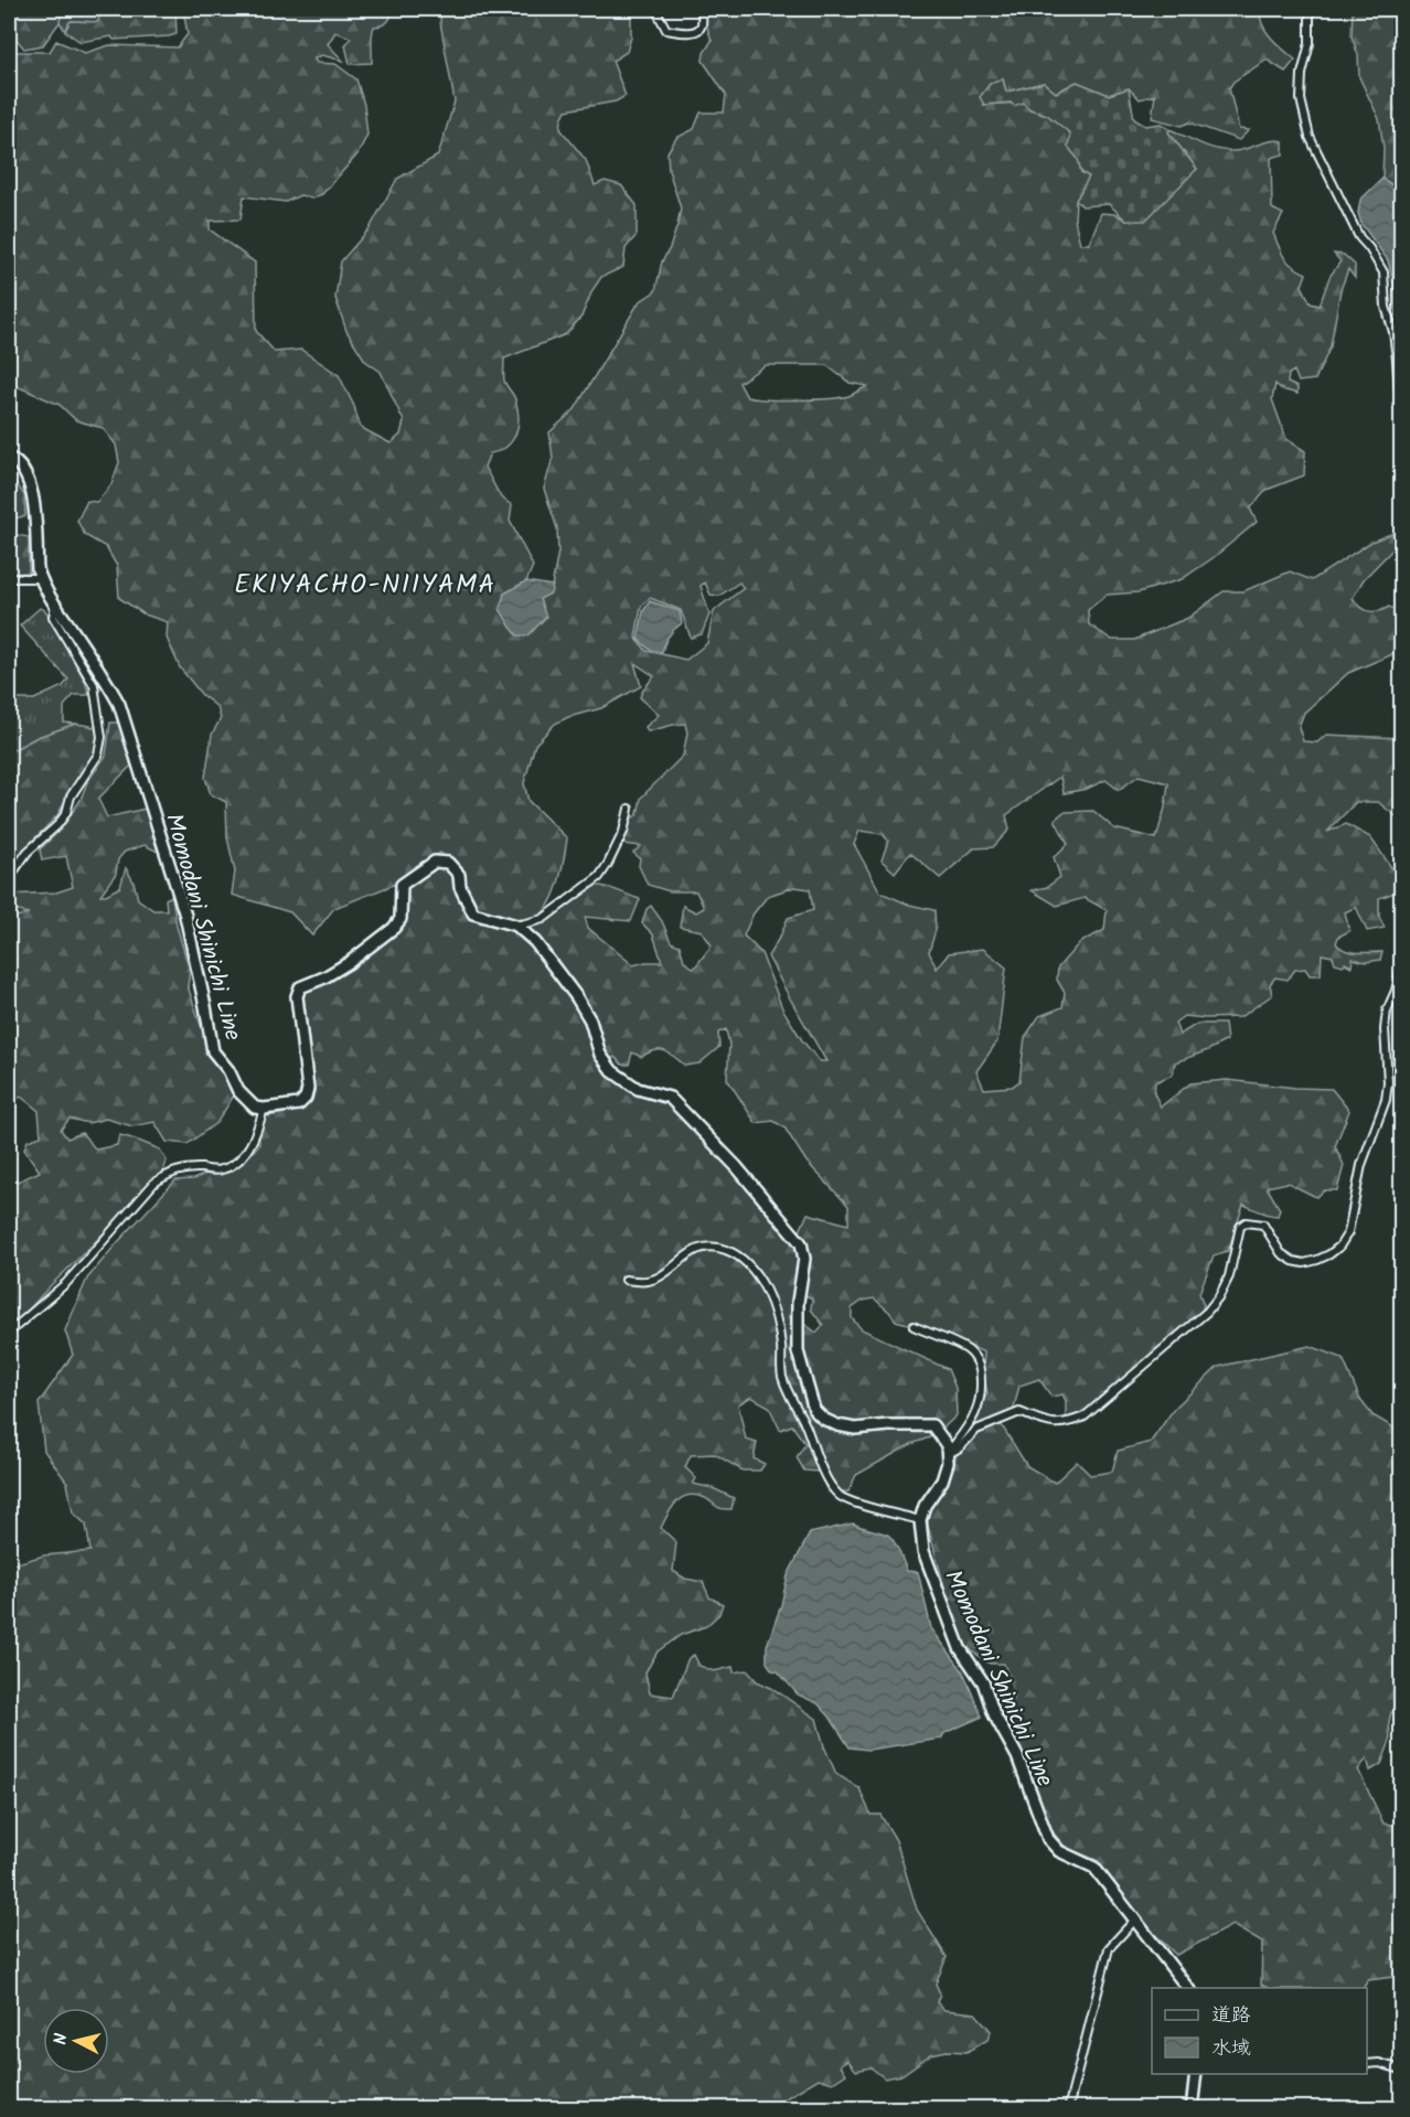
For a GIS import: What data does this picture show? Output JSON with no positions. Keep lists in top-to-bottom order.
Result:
{
  "streets": {
    "main road": ["Momodani Shinichi Line"]
  },
  "districts": ["EKIYACHO-NIIYAMA"],
  "legend": ["道路", "水域"],
  "north": "left"
}
